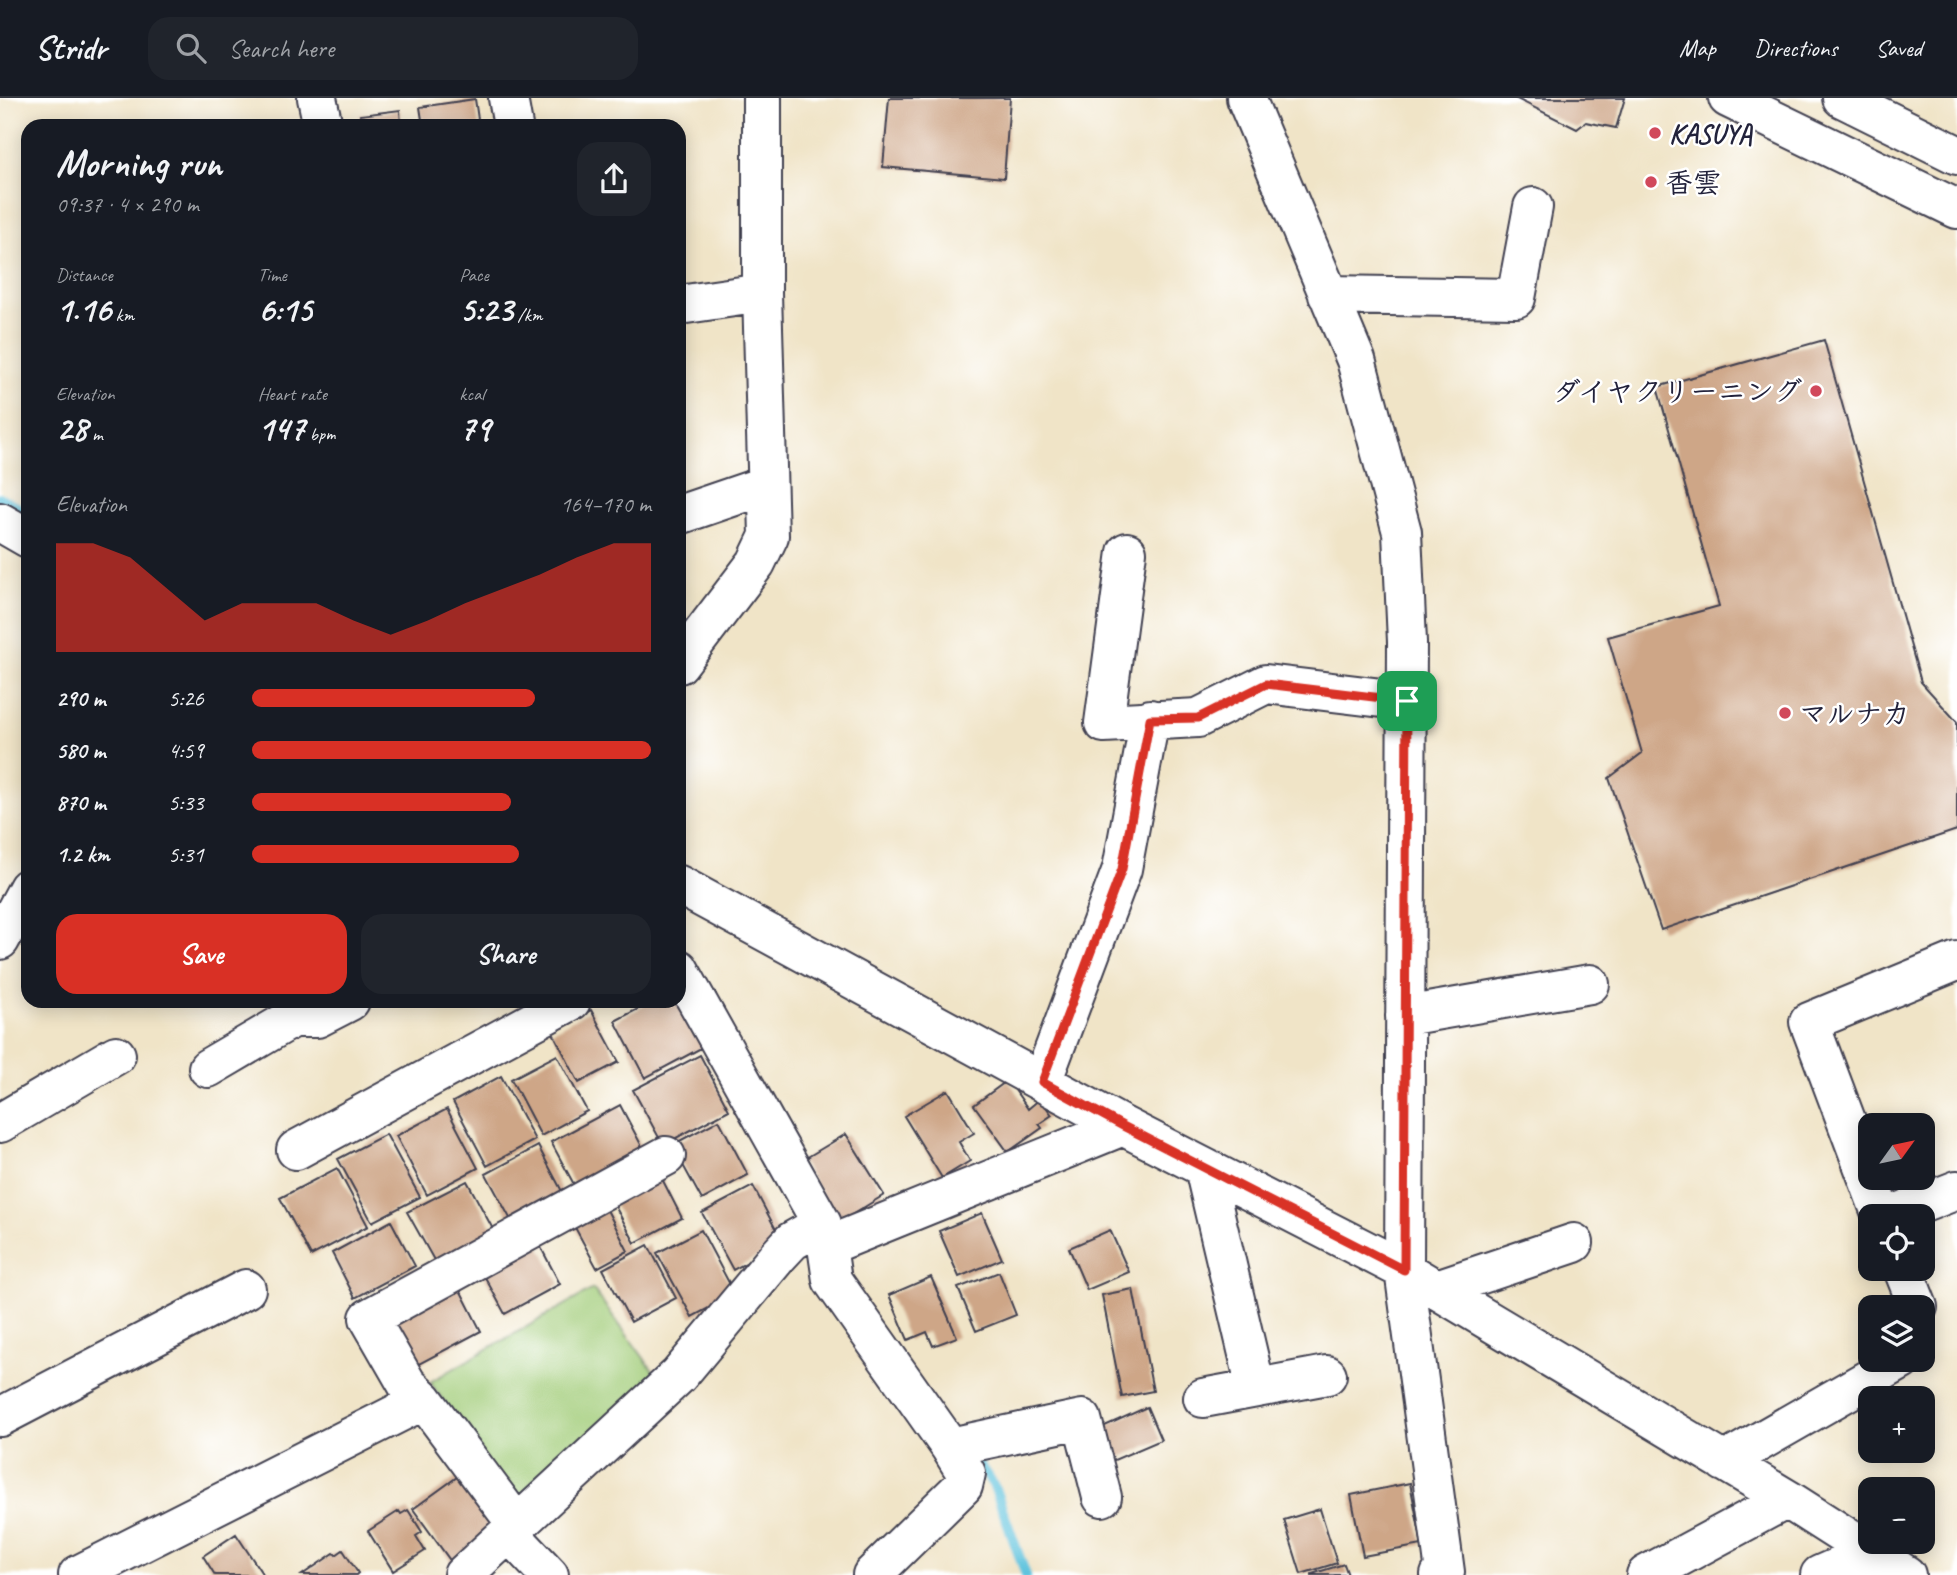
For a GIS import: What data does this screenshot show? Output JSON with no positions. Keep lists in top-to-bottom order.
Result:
{
  "places": [
    "KASUYA",
    "香雲",
    "ダイヤクリーニング",
    "マルナカ"
  ],
  "north": "top right",
  "page": {
    "header": "Stridr",
    "search": "Search here",
    "nav": ["Map", "Directions", "Saved"],
    "heading": ["Morning run", "09:37 · 4 × 290 m"],
    "stats": [
      ["Distance", "1.16 km"],
      ["Time", "6:15"],
      ["Pace", "5:23 /km"],
      ["Elevation", "28 m"],
      ["Heart rate", "147 bpm"],
      ["kcal", "79"]
    ],
    "chart": ["Elevation", "164–170 m"],
    "list": [
      {
        "name": "290 m",
        "note": "5:26"
      },
      {
        "name": "580 m",
        "note": "4:59"
      },
      {
        "name": "870 m",
        "note": "5:33"
      },
      {
        "name": "1.2 km",
        "note": "5:31"
      }
    ],
    "buttons": ["Save", "Share"],
    "map_buttons": ["+", "−"]
  }
}
